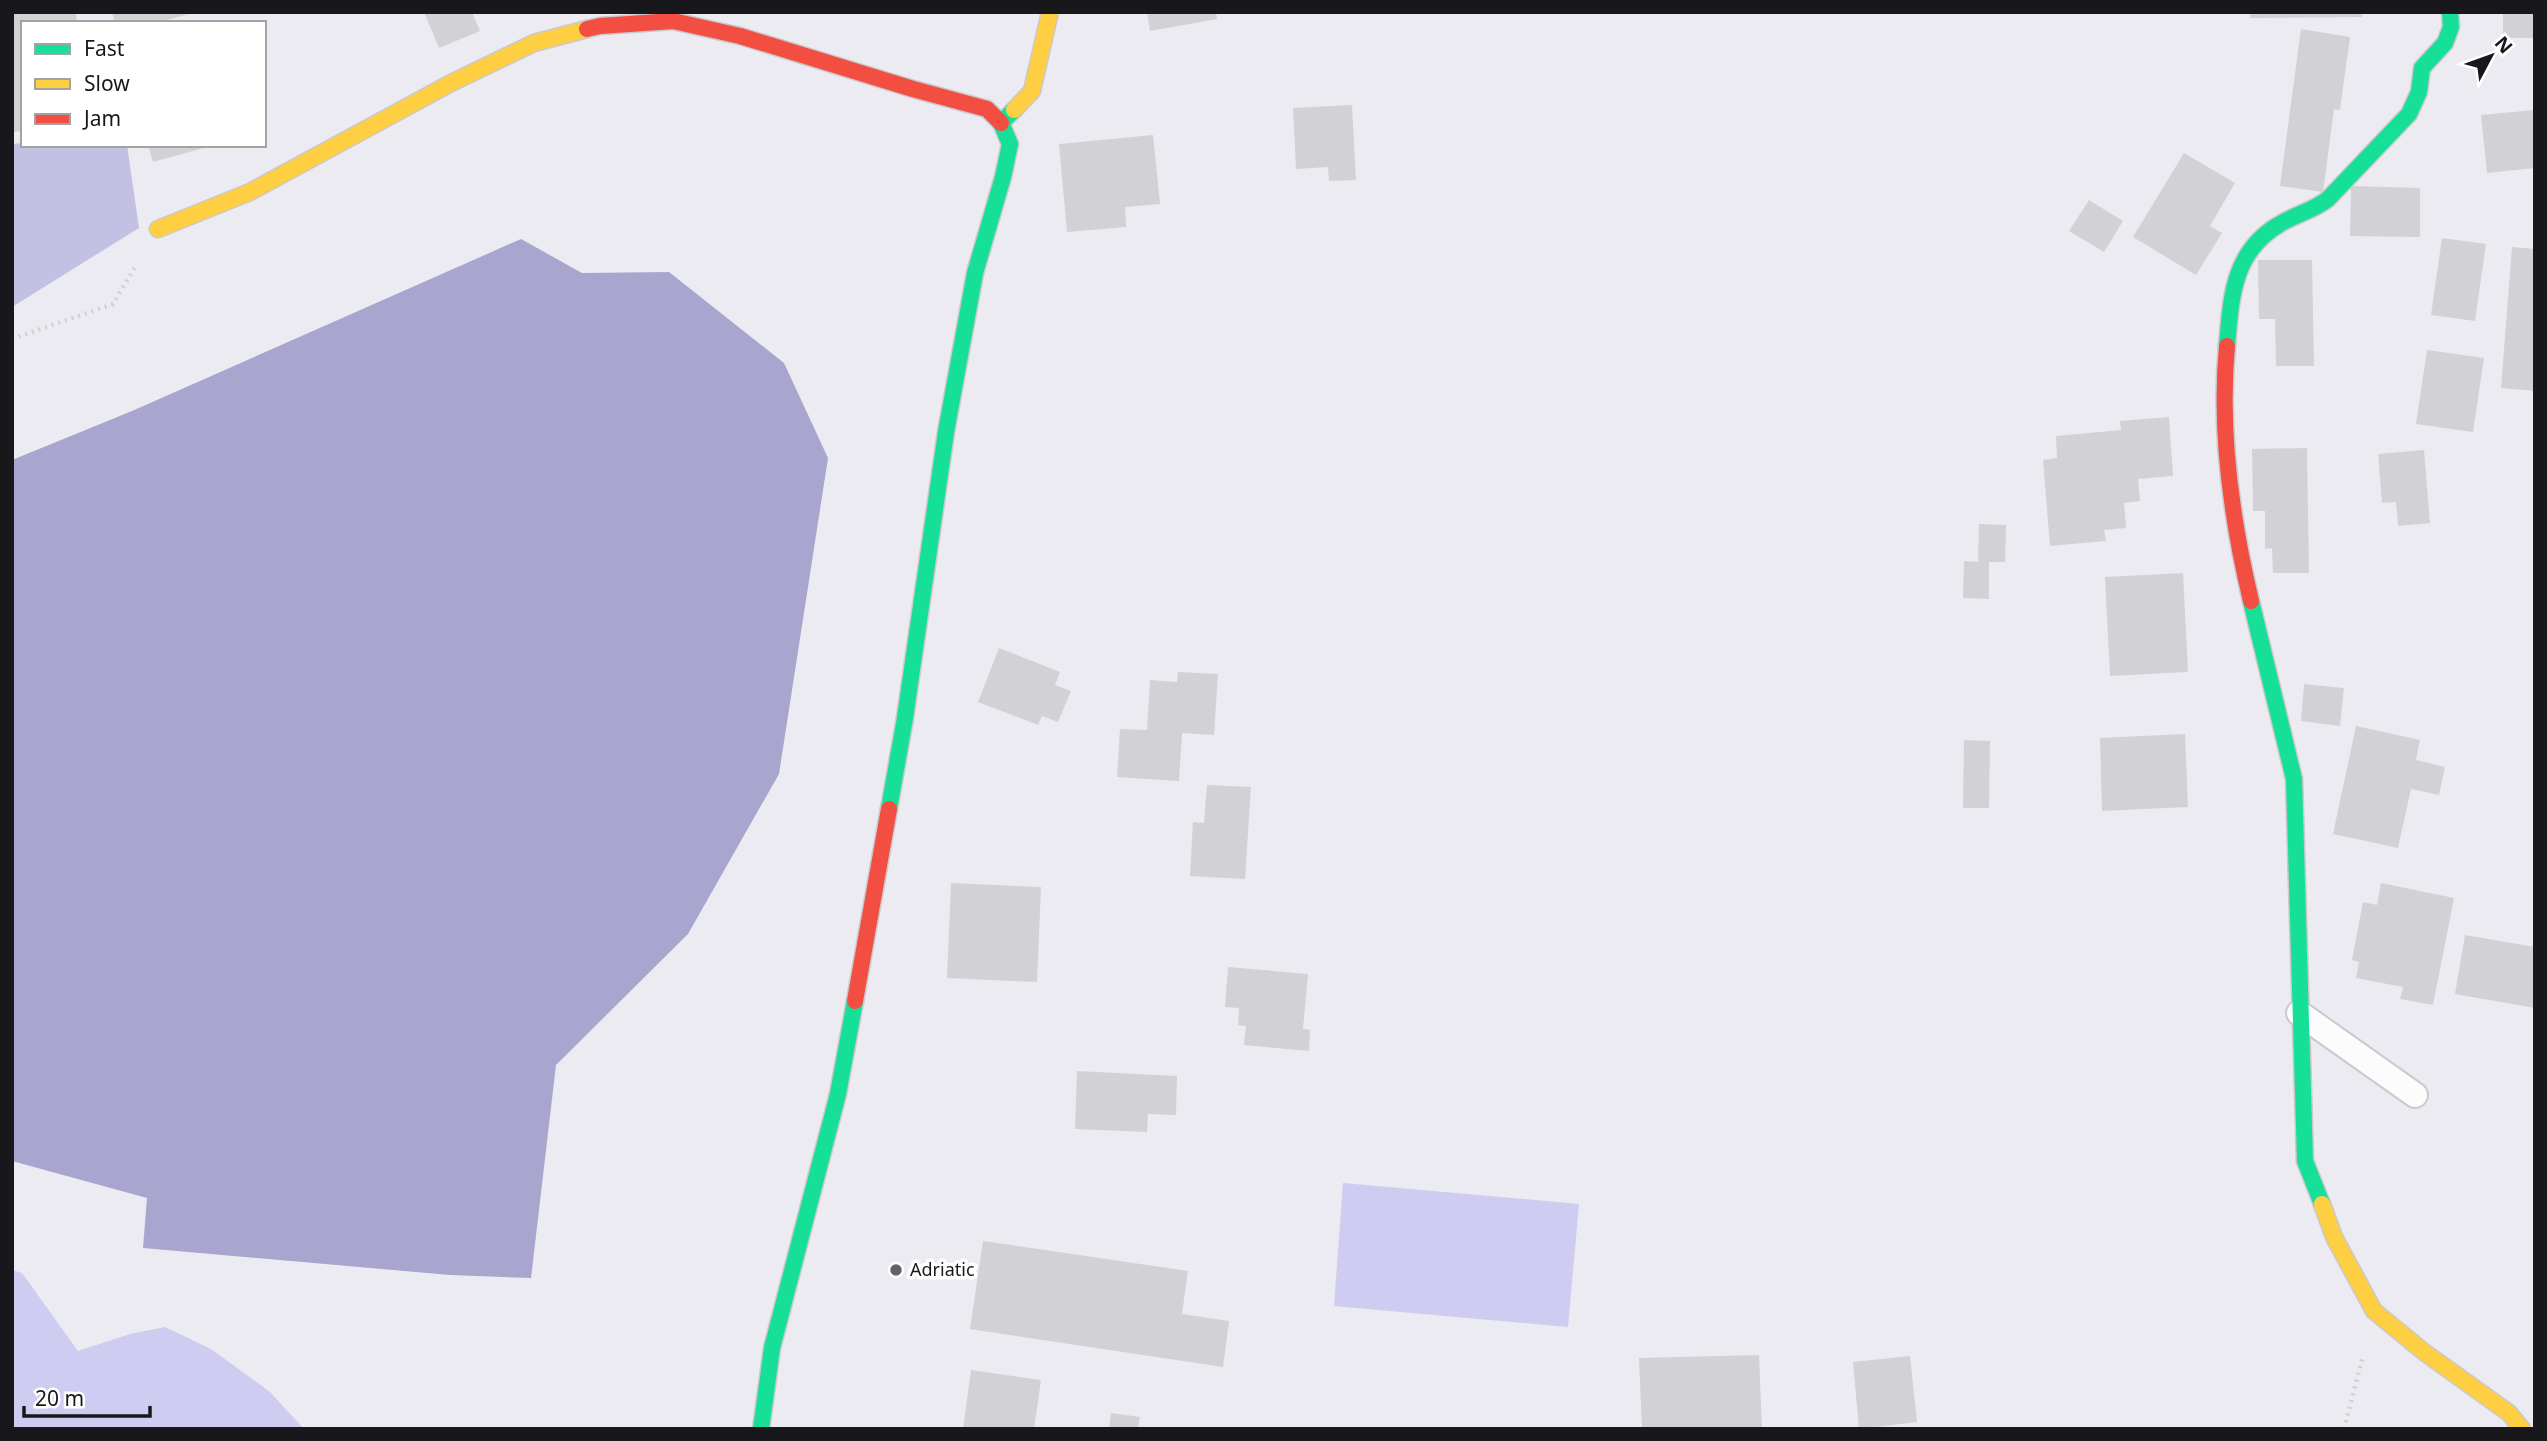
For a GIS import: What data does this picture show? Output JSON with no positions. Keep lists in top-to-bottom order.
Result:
{
  "places": ["Adriatic"],
  "legend": ["Fast", "Slow", "Jam"],
  "scale_bar": "20 m",
  "north": "top right"
}
